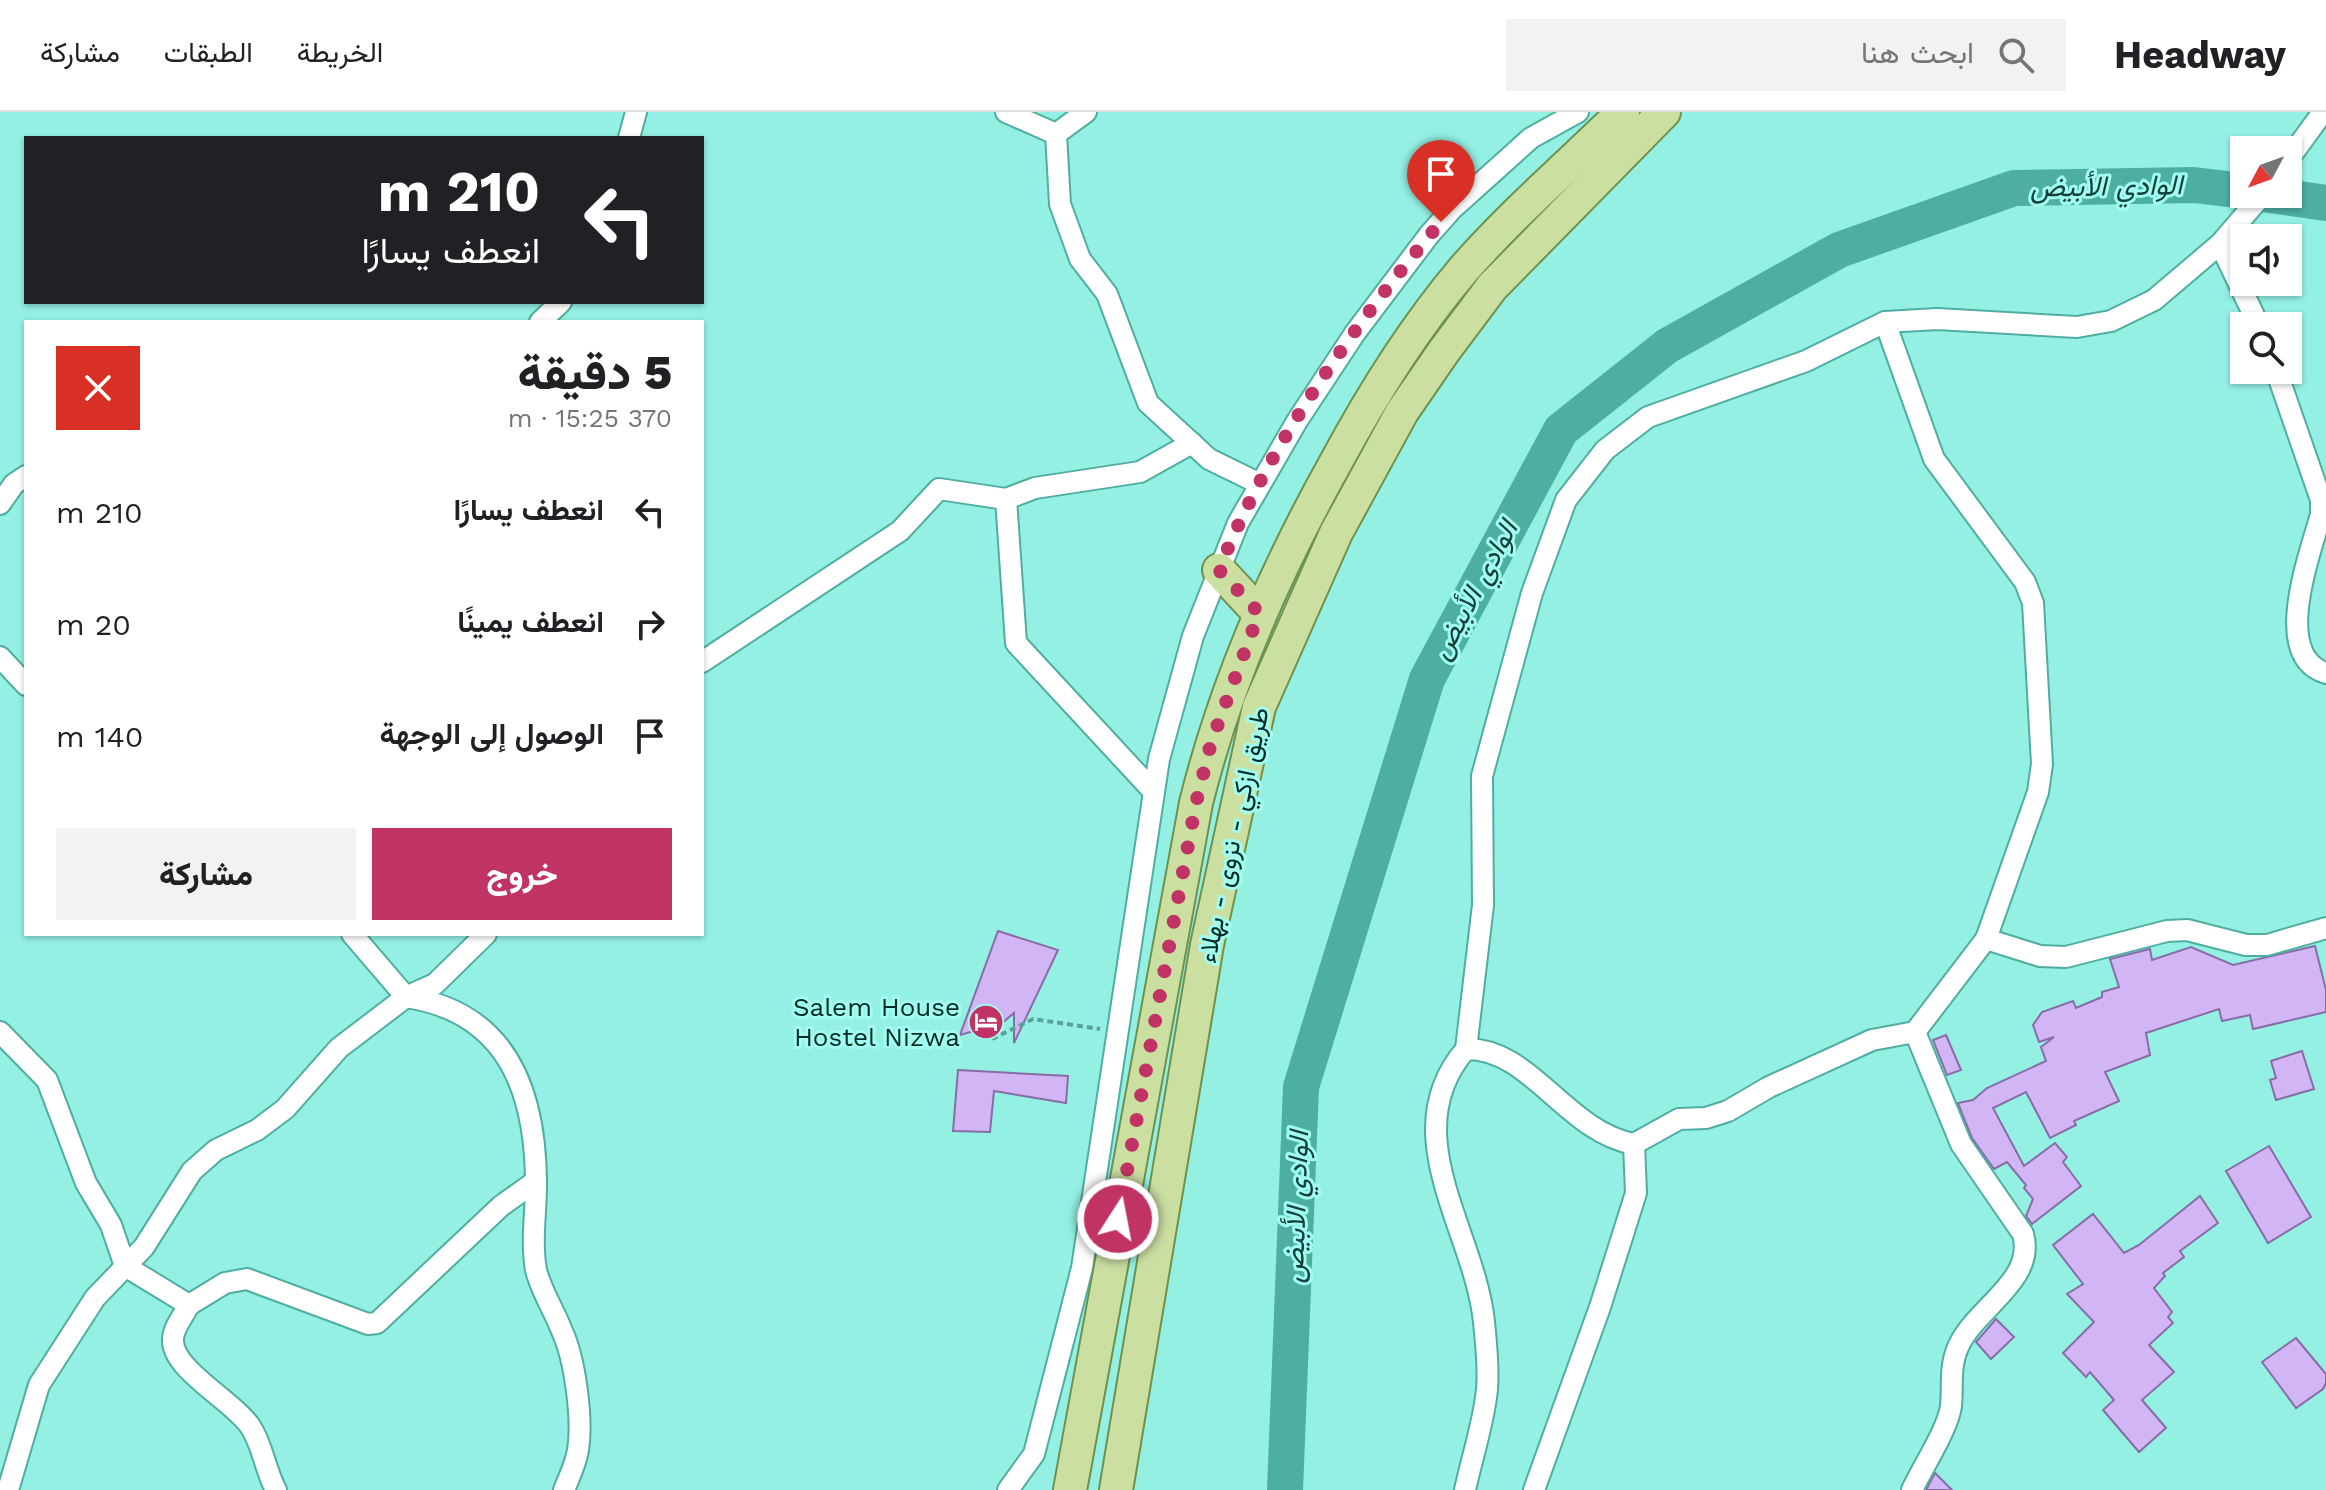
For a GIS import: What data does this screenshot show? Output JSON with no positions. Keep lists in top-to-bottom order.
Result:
{
  "streets": {
    "main road": ["طريق ازكي - نزوى - بهلاء"]
  },
  "water": ["الوادي الأبيض"],
  "places": {
    "hotel": ["Salem House Hostel Nizwa"]
  },
  "north": "bottom left",
  "page": {
    "header": "Headway",
    "search": "ابحث هنا",
    "nav": ["الخريطة", "الطبقات", "مشاركة"],
    "turn": ["210 m", "انعطف يسارًا"],
    "heading": ["5 دقيقة", "370 m · 15:25"],
    "list": [
      {
        "name": "انعطف يسارًا",
        "value": "210 m"
      },
      {
        "name": "انعطف يمينًا",
        "value": "20 m"
      },
      {
        "name": "الوصول إلى الوجهة",
        "value": "140 m"
      }
    ],
    "buttons": ["خروج", "مشاركة"]
  }
}
